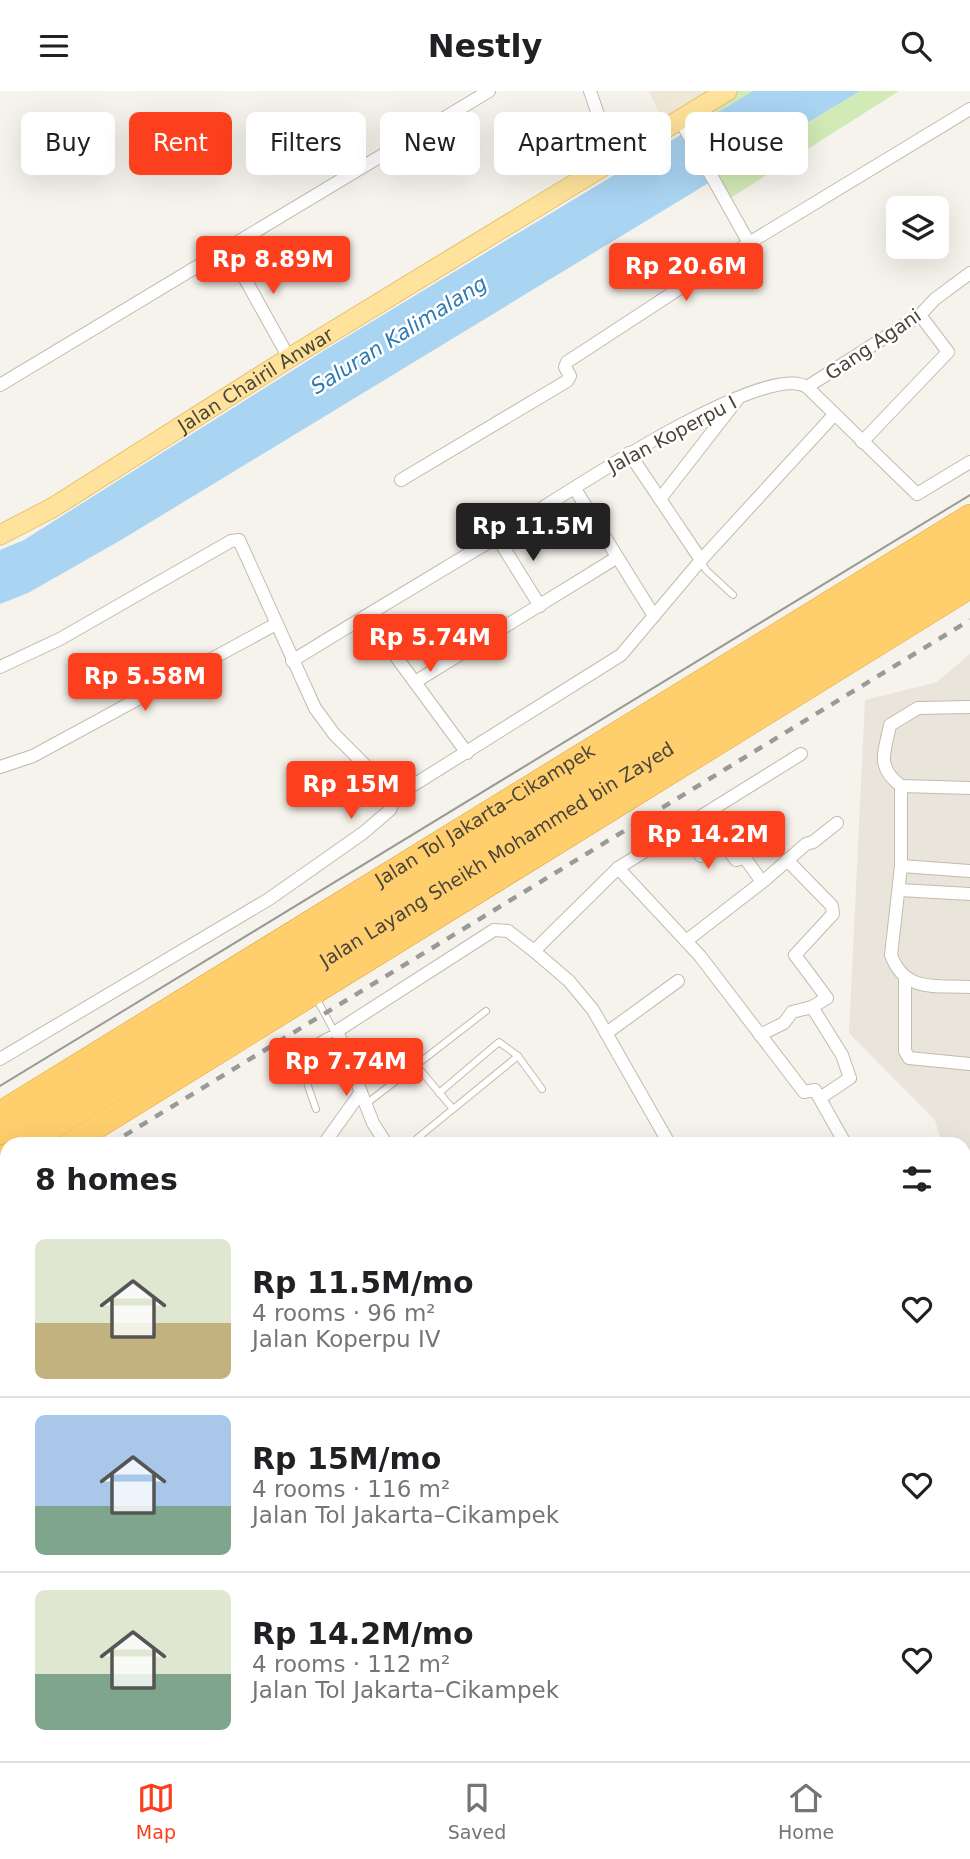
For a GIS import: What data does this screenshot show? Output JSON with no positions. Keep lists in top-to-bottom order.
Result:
{
  "streets": {
    "highway": ["Jalan Tol Jakarta–Cikampek", "Jalan Layang Sheikh Mohammed bin Zayed"],
    "main road": ["Jalan Chairil Anwar"],
    "street": ["Gang Agani", "Jalan Koperpu I"]
  },
  "crossings": [
    ["Gang Agani", "Jalan Koperpu I"]
  ],
  "water": ["Saluran Kalimalang"],
  "page": {
    "header": "Nestly",
    "chip": [
      "Buy",
      "Rent",
      "Filters",
      "New",
      "Apartment",
      "House"
    ],
    "price": [
      "Rp 8.89M",
      "Rp 20.6M",
      "Rp 11.5M",
      "Rp 5.74M",
      "Rp 5.58M",
      "Rp 15M",
      "Rp 14.2M",
      "Rp 7.74M"
    ],
    "heading": "8 homes",
    "list": [
      {
        "name": "Rp 11.5M/mo",
        "note": "4 rooms · 96 m² · Jalan Koperpu IV"
      },
      {
        "name": "Rp 15M/mo",
        "note": "4 rooms · 116 m² · Jalan Tol Jakarta–Cikampek"
      },
      {
        "name": "Rp 14.2M/mo",
        "note": "4 rooms · 112 m² · Jalan Tol Jakarta–Cikampek"
      }
    ],
    "tabs": ["Map", "Saved", "Home"]
  }
}
